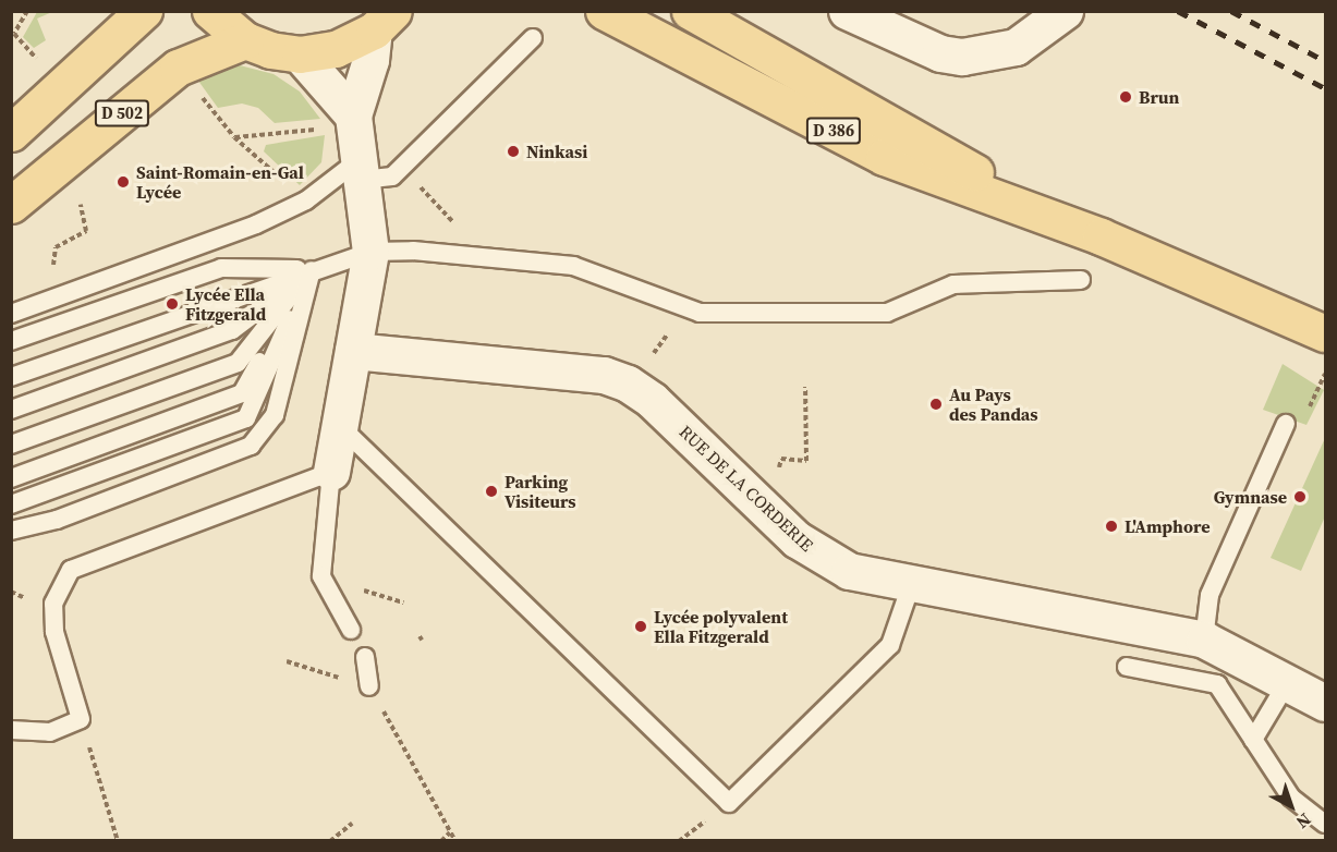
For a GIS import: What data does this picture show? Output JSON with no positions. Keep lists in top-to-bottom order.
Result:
{
  "streets": {
    "main road": ["D 502", "D 386"],
    "street": ["RUE DE LA CORDERIE"]
  },
  "places": [
    "Brun",
    "Ninkasi",
    "Saint-Romain-en-Gal Lycée",
    "Lycée Ella Fitzgerald",
    "Au Pays des Pandas",
    "Parking Visiteurs",
    "Gymnase",
    "L'Amphore",
    "Lycée polyvalent Ella Fitzgerald"
  ],
  "north": "bottom right"
}
